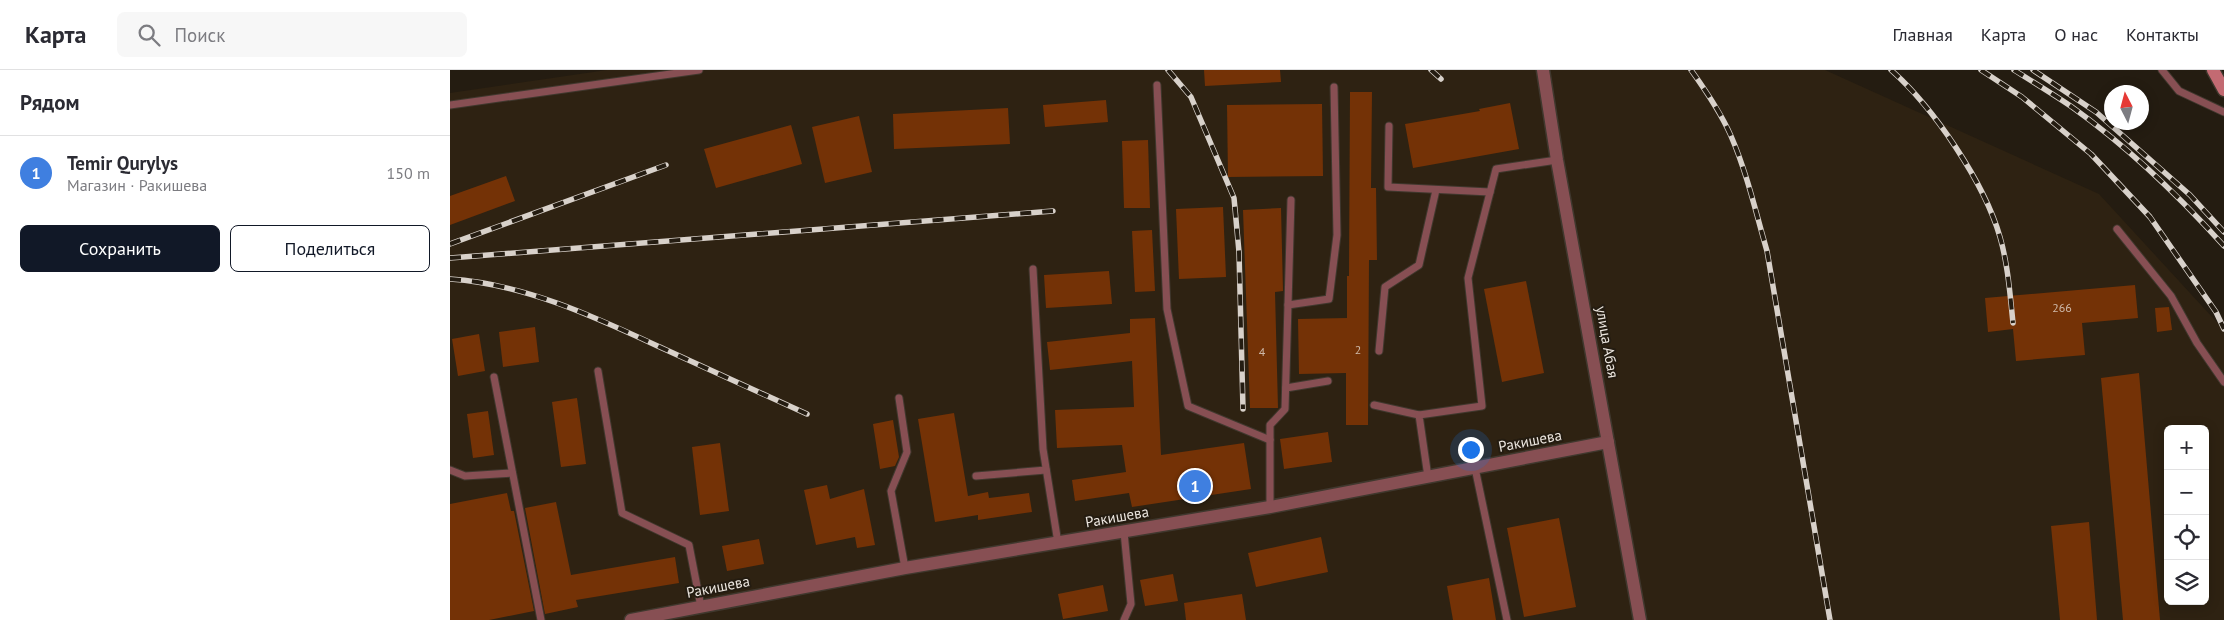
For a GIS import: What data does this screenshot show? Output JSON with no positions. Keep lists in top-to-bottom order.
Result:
{
  "streets": {
    "street": ["улица Абая", "Ракишева"]
  },
  "crossings": [
    ["улица Абая", "Ракишева"]
  ],
  "house_numbers": ["266", "2", "4"],
  "north": "top",
  "page": {
    "header": "Карта",
    "search": "Поиск",
    "nav": [
      "Главная",
      "Карта",
      "О нас",
      "Контакты"
    ],
    "heading": "Рядом",
    "list": [
      {
        "mark": "1",
        "name": "Temir Qurylys",
        "note": "Магазин · Ракишева",
        "value": "150 m"
      }
    ],
    "buttons": ["Сохранить", "Поделиться"],
    "map_buttons": ["+", "−"],
    "pins": "1"
  }
}
